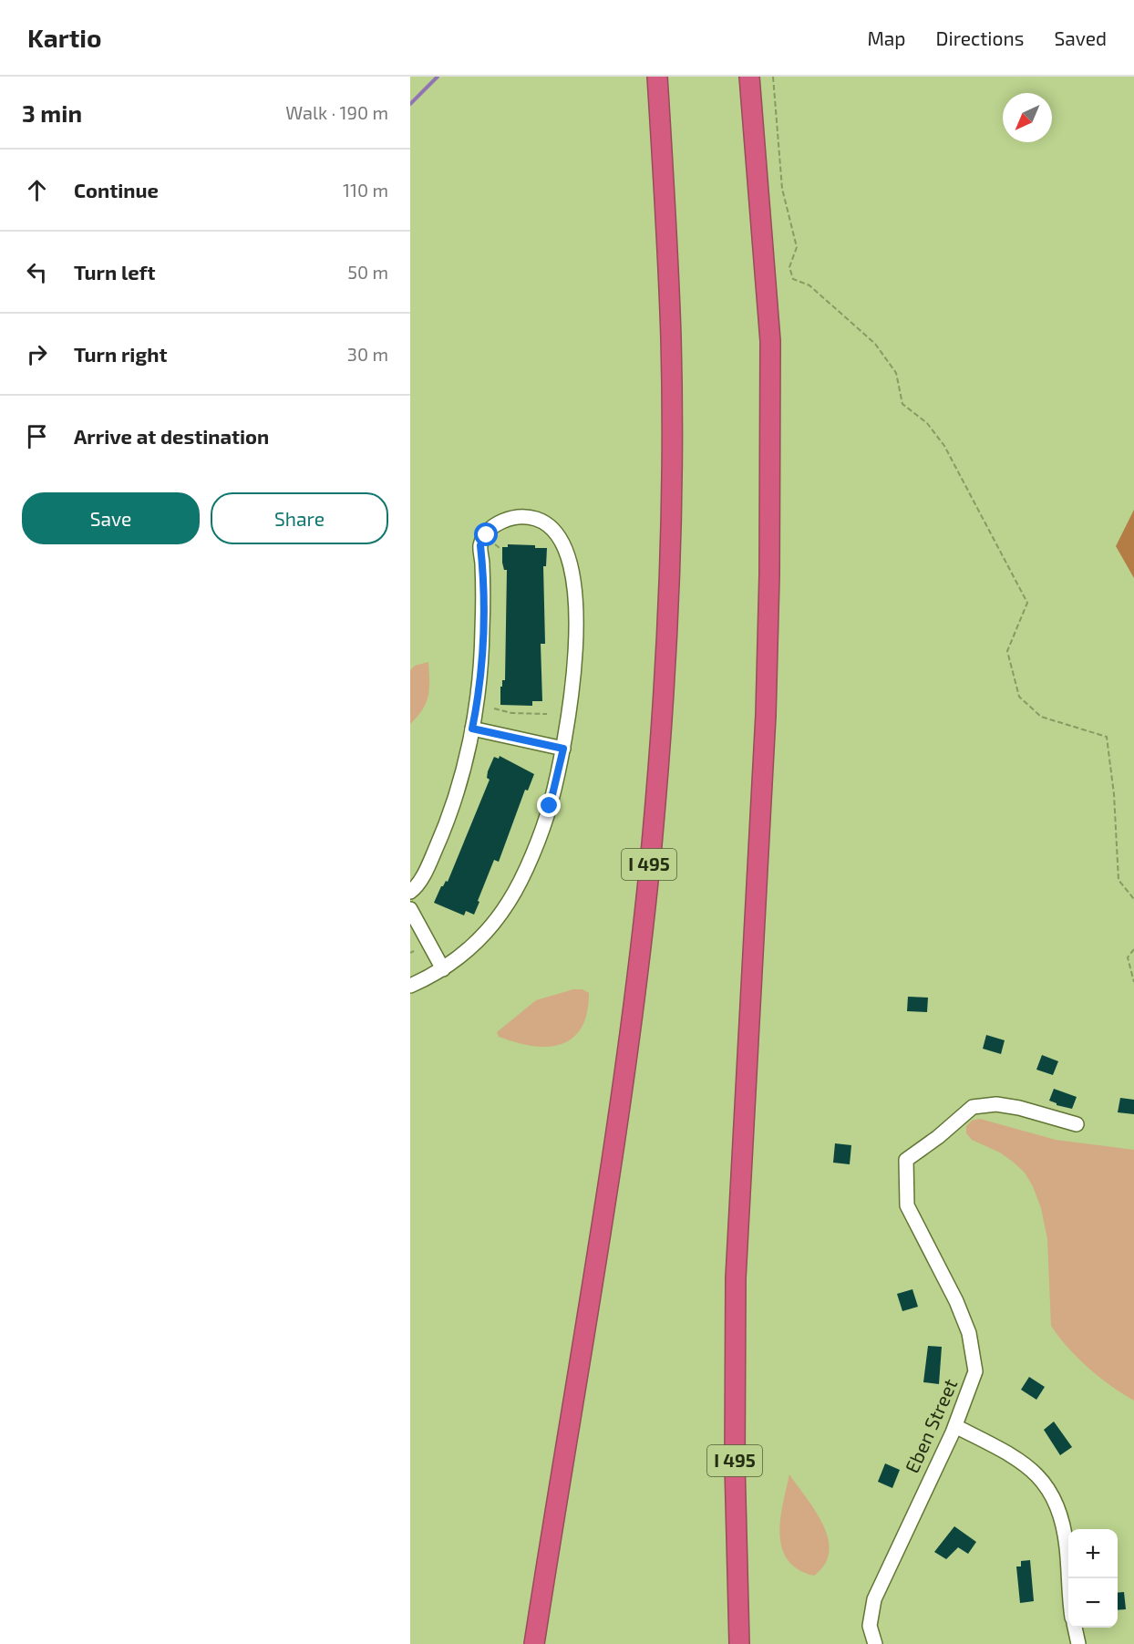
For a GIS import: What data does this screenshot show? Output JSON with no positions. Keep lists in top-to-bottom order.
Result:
{
  "streets": {
    "highway": ["I 495"],
    "street": ["Eben Street"]
  },
  "north": "bottom left",
  "page": {
    "header": "Kartio",
    "nav": ["Map", "Directions", "Saved"],
    "heading": ["3 min", "Walk · 190 m"],
    "list": [
      ["Continue", "110 m"],
      ["Turn left", "50 m"],
      ["Turn right", "30 m"],
      "Arrive at destination"
    ],
    "buttons": ["Save", "Share"],
    "map_buttons": ["+", "−"]
  }
}
